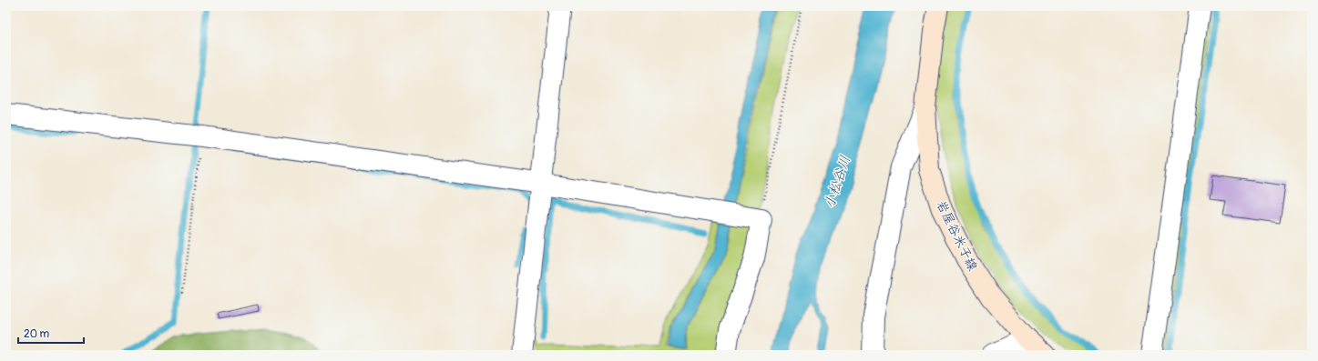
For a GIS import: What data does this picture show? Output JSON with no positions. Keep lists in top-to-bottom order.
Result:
{
  "streets": {
    "main road": ["岩屋谷米子線"]
  },
  "water": ["小松谷川"],
  "scale_bar": "20 m"
}
